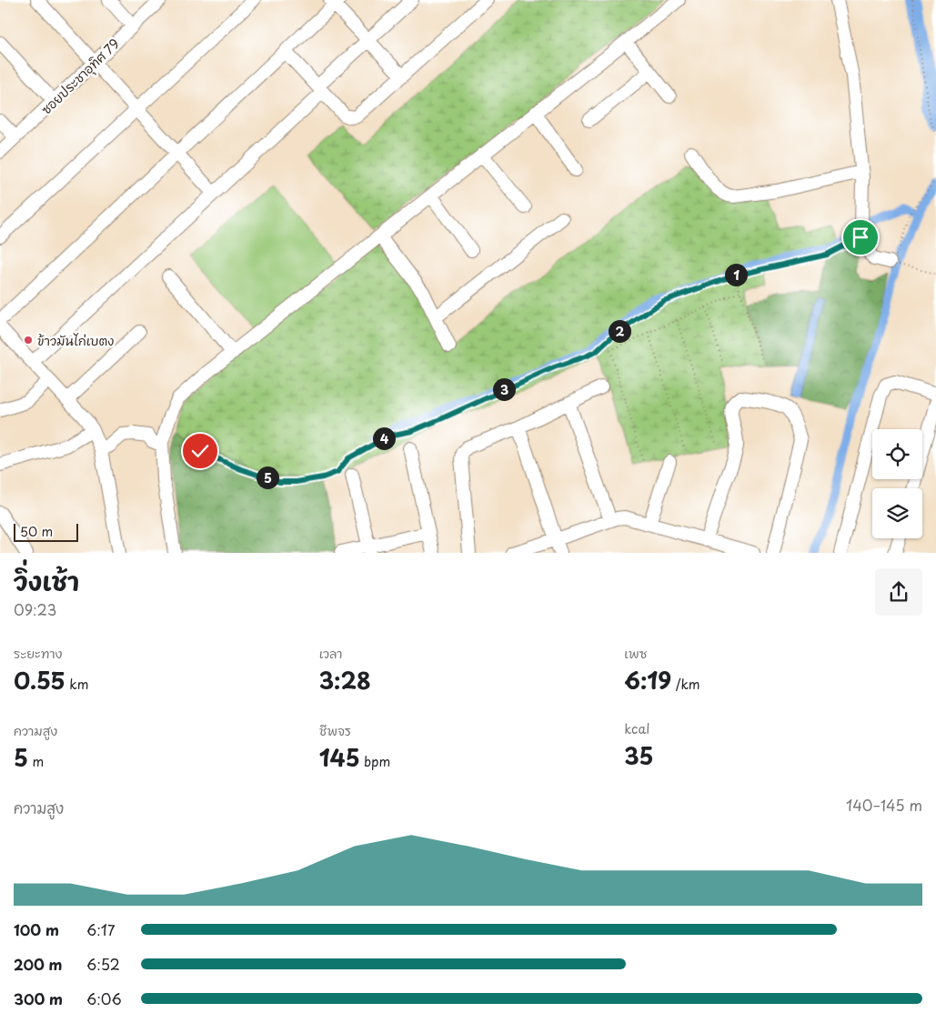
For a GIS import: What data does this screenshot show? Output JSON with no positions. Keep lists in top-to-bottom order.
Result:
{
  "streets": {
    "street": ["ซอยประชาอุทิศ 79"]
  },
  "places": ["ข้าวมันไก่เบตง"],
  "scale_bar": "50 m",
  "page": {
    "pins": [
      "1",
      "2",
      "3",
      "4",
      "5"
    ],
    "scale": "50 m",
    "heading": ["วิ่งเช้า", "09:23"],
    "stats": [
      ["ระยะทาง", "0.55 km"],
      ["เวลา", "3:28"],
      ["เพซ", "6:19 /km"],
      ["ความสูง", "5 m"],
      ["ชีพจร", "145 bpm"],
      ["kcal", "35"]
    ],
    "chart": ["ความสูง", "140–145 m"],
    "list": [
      {
        "name": "100 m",
        "note": "6:17"
      },
      {
        "name": "200 m",
        "note": "6:52"
      },
      {
        "name": "300 m",
        "note": "6:06"
      }
    ]
  }
}
